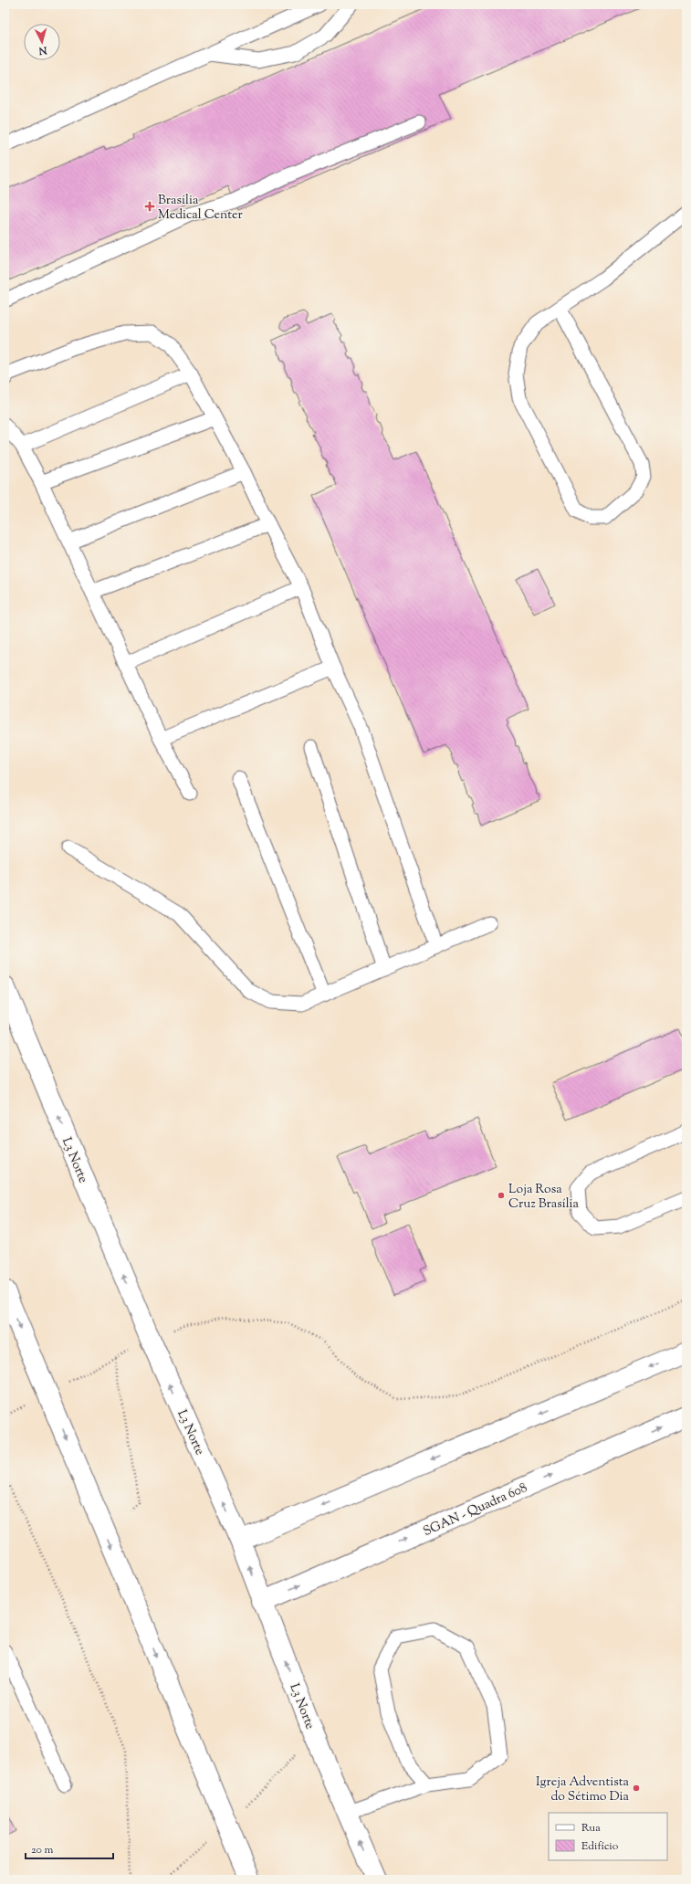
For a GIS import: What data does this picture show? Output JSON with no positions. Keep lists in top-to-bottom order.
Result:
{
  "streets": {
    "main road": ["L3 Norte", "SGAN - Quadra 608"]
  },
  "crossings": [
    ["L3 Norte", "SGAN - Quadra 608"]
  ],
  "places": {
    "health": ["Brasília Medical Center"],
    "other": ["Loja Rosa Cruz Brasília", "Igreja Adventista do Sétimo Dia"]
  },
  "legend": ["Rua", "Edifício"],
  "scale_bar": "20 m",
  "north": "bottom"
}
